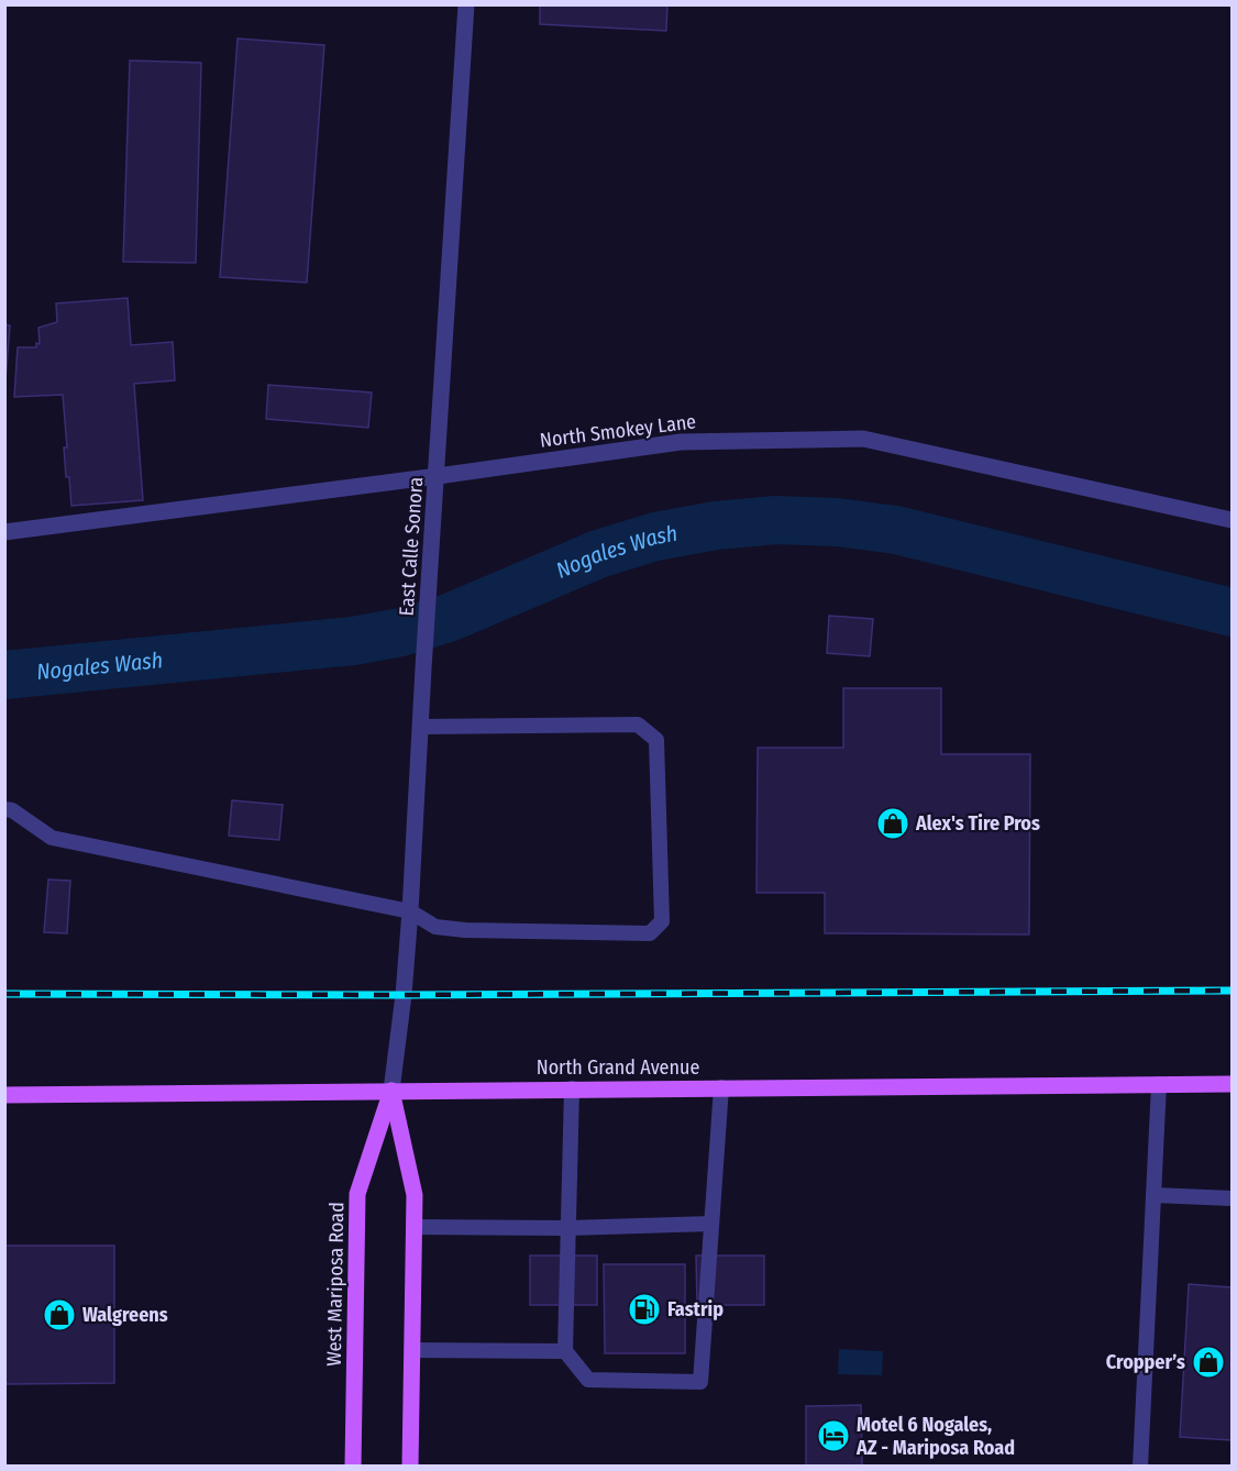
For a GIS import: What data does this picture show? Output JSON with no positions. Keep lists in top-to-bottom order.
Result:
{
  "streets": {
    "main road": ["North Grand Avenue", "West Mariposa Road"],
    "street": ["North Smokey Lane", "East Calle Sonora"]
  },
  "crossings": [
    ["North Smokey Lane", "East Calle Sonora"],
    ["East Calle Sonora", "North Grand Avenue"],
    ["East Calle Sonora", "West Mariposa Road"],
    ["North Grand Avenue", "West Mariposa Road"]
  ],
  "water": ["Nogales Wash"],
  "places": {
    "shop": ["Alex's Tire Pros", "Walgreens", "Cropper’s"],
    "fuel station": ["Fastrip"],
    "hotel": ["Motel 6 Nogales, AZ - Mariposa Road"]
  }
}
